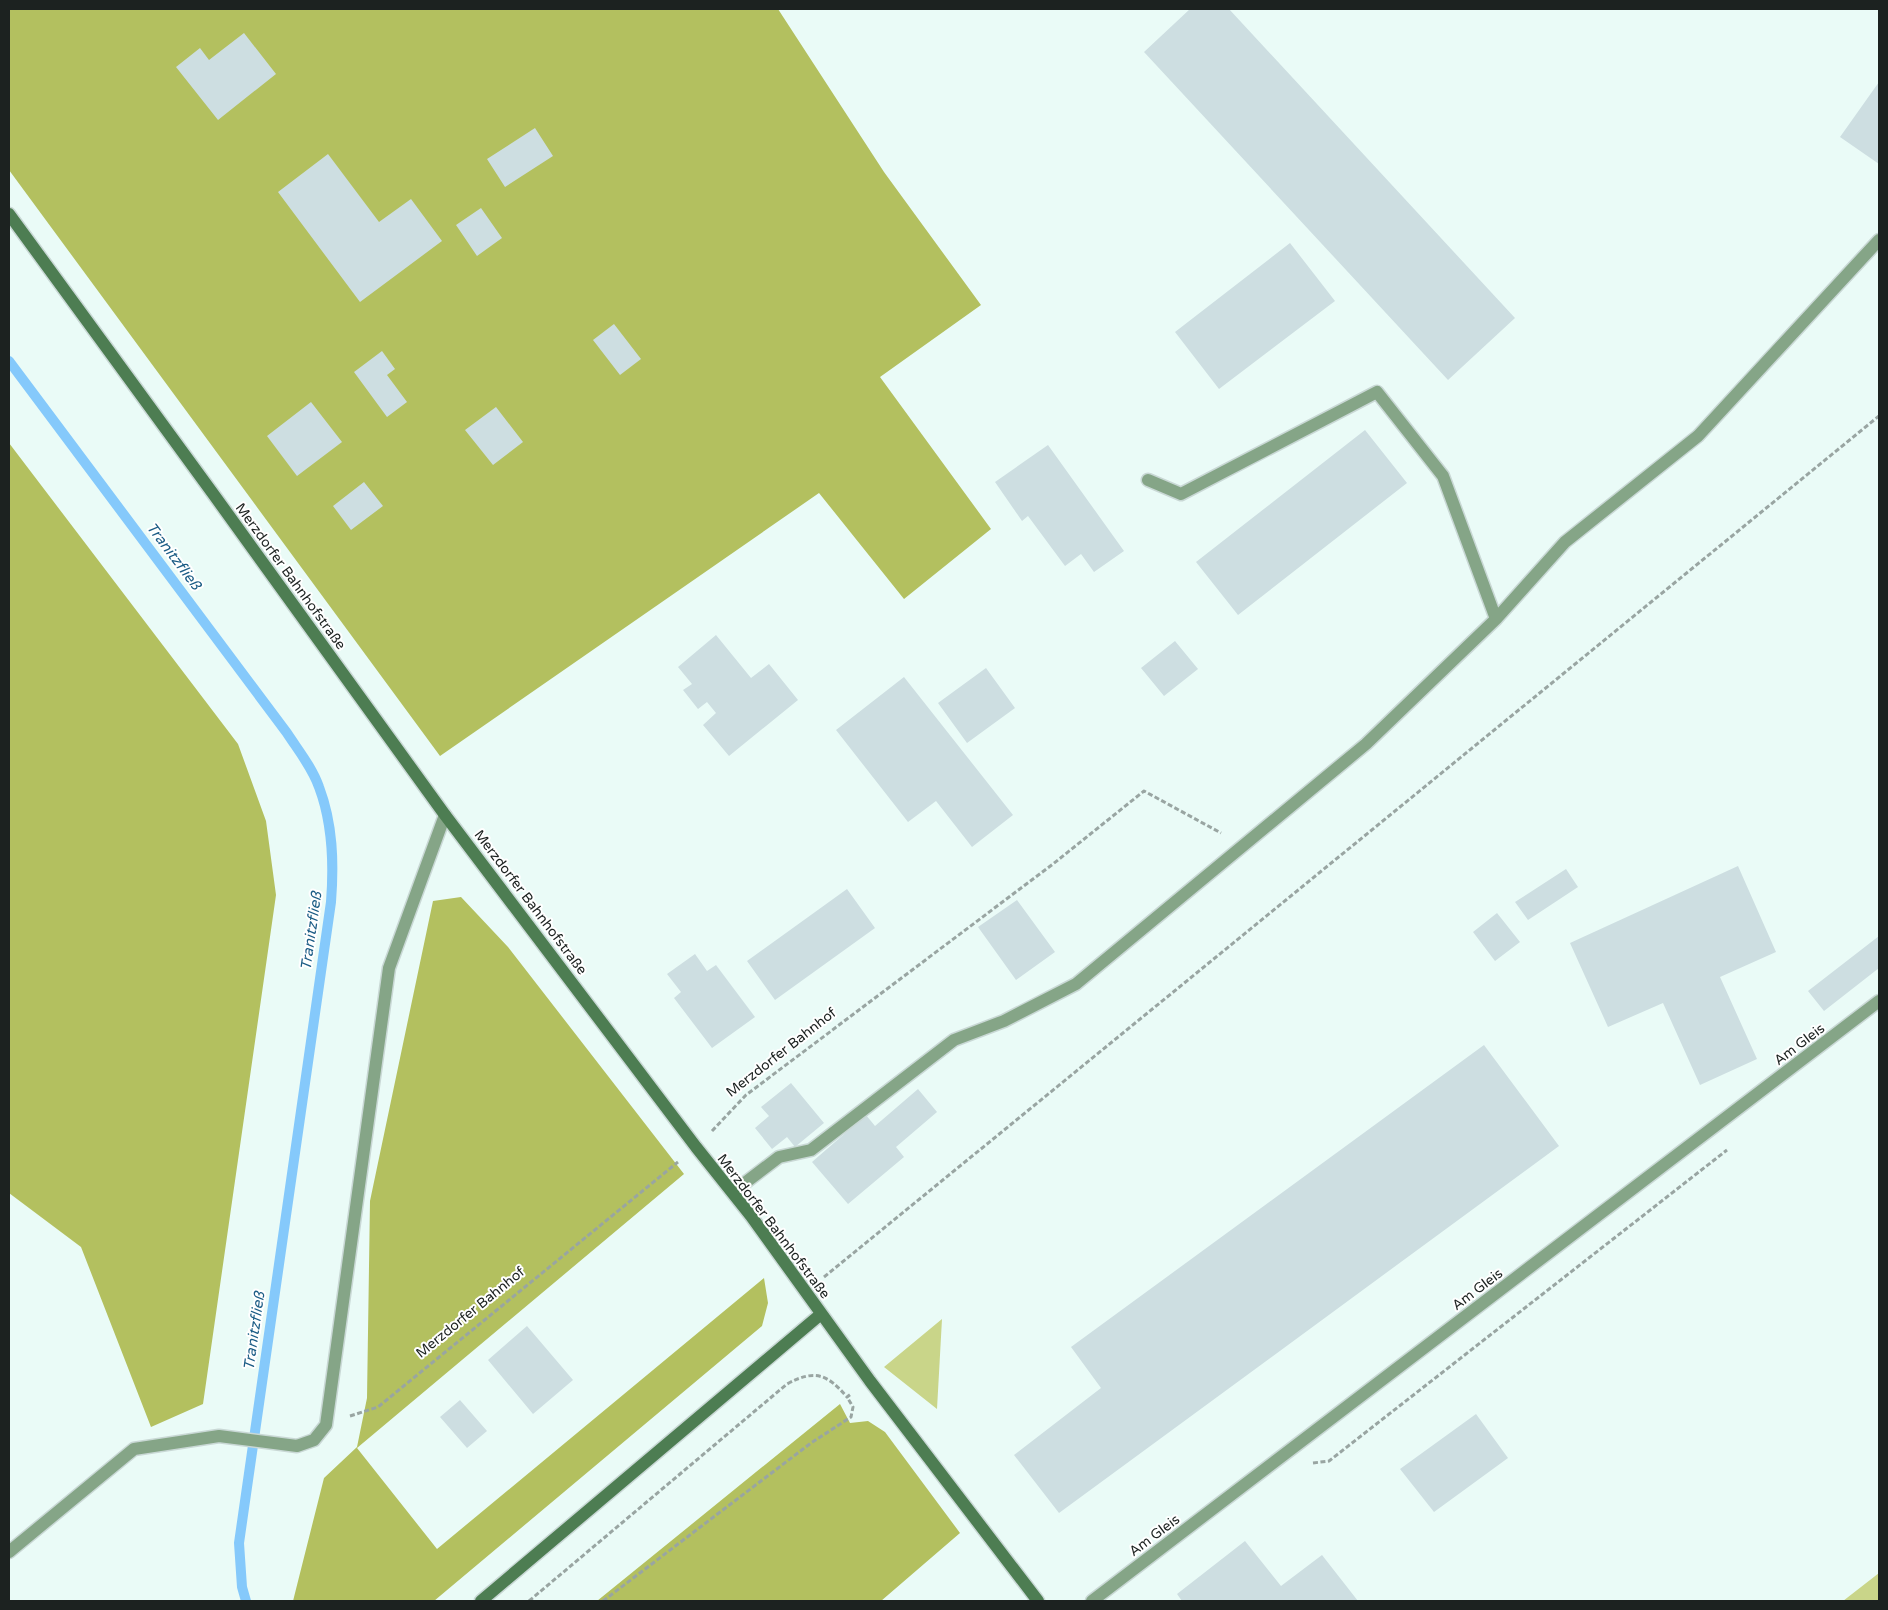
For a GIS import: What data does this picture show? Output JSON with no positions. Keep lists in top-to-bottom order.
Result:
{
  "streets": {
    "street": ["Merzdorfer Bahnhofstraße", "Am Gleis"],
    "path": ["Merzdorfer Bahnhof"]
  },
  "crossings": [
    ["Merzdorfer Bahnhofstraße", "Merzdorfer Bahnhof"]
  ],
  "water": ["Tranitzfließ"]
}
